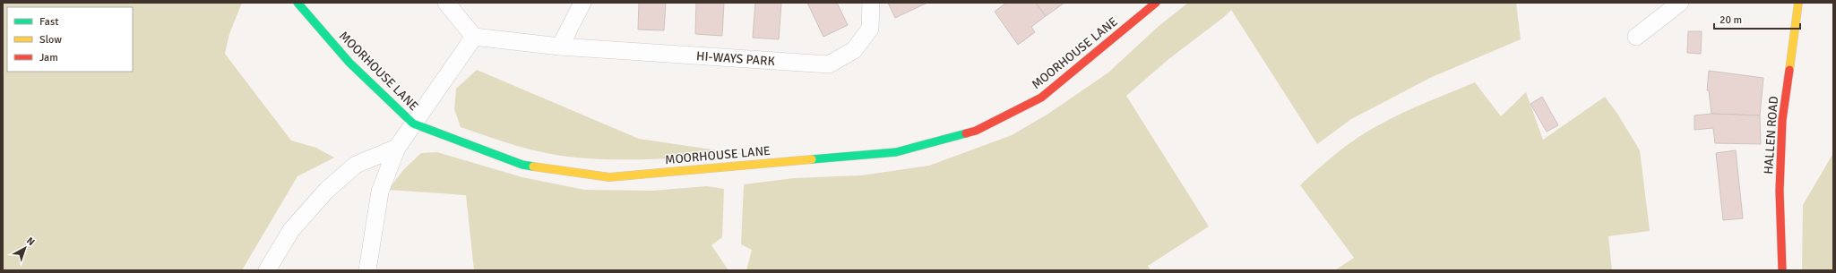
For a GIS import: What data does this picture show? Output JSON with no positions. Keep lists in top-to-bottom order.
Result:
{
  "streets": {
    "street": ["MOORHOUSE LANE", "HALLEN ROAD"],
    "lane": ["HI-WAYS PARK"]
  },
  "legend": ["Fast", "Slow", "Jam"],
  "scale_bar": "20 m",
  "north": "top right"
}
